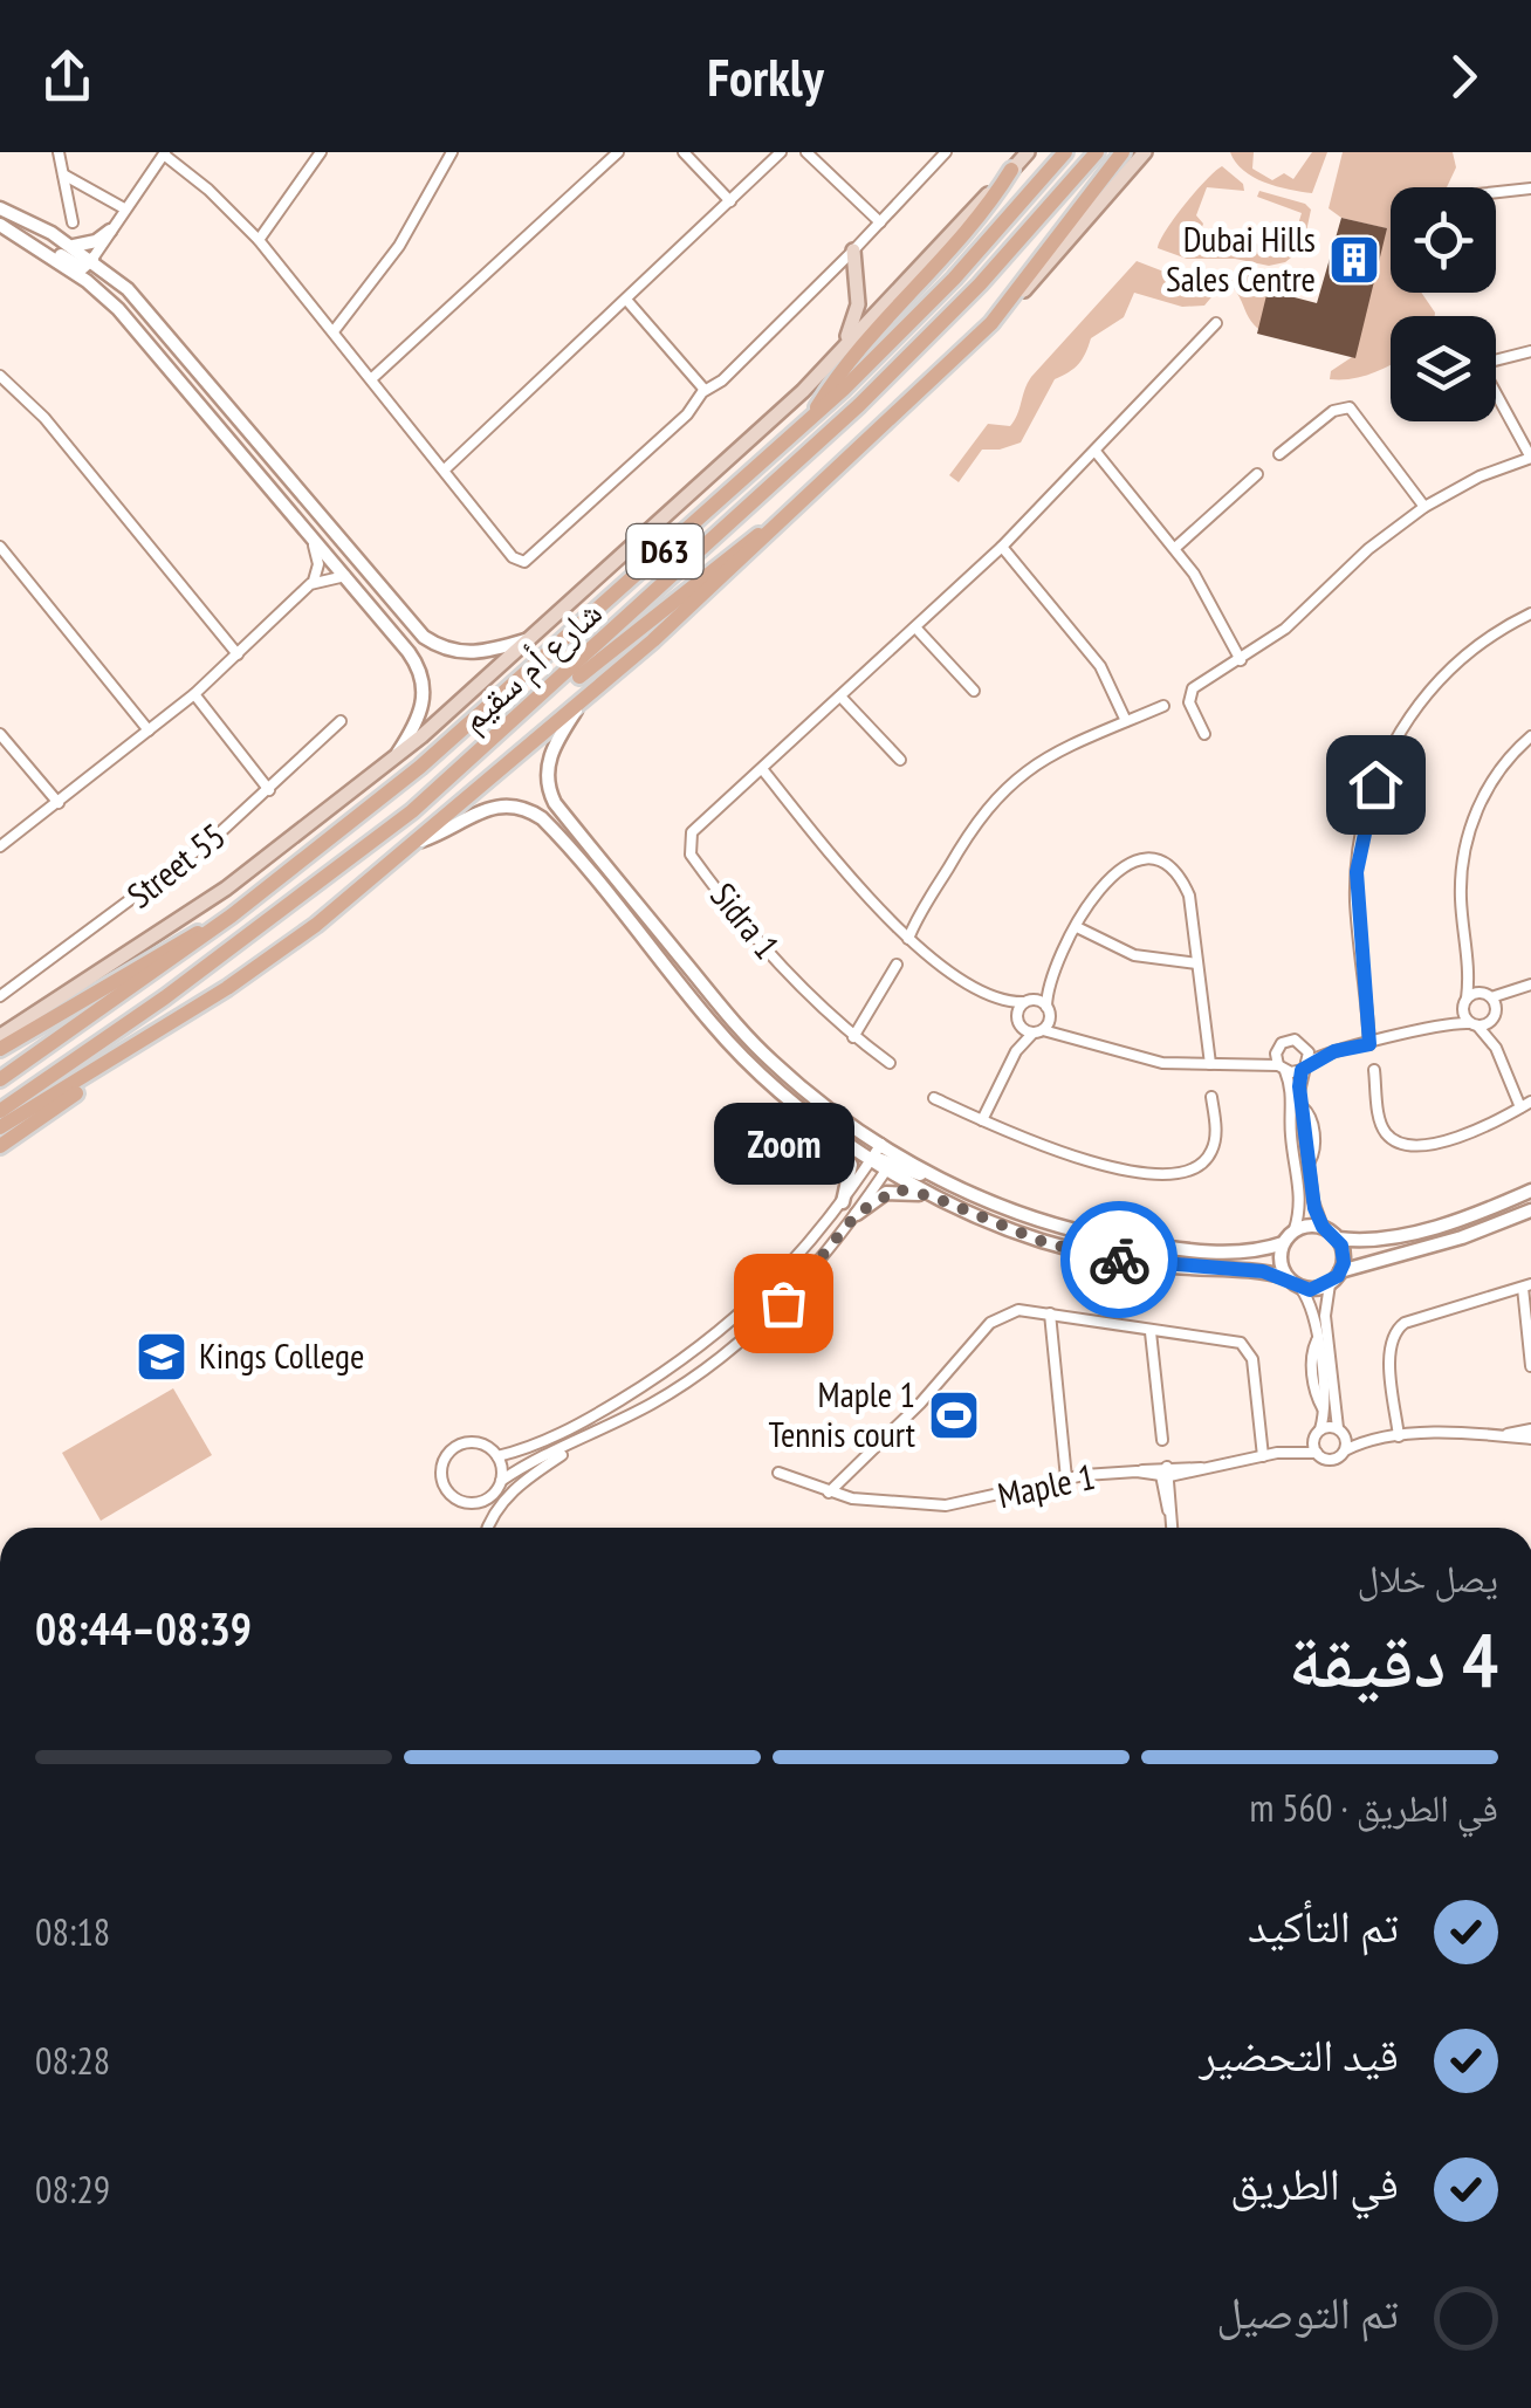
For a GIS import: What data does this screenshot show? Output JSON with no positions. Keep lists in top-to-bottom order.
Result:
{
  "streets": {
    "main road": ["D63", "شارع أم سقيم"],
    "street": ["Street 55", "Sidra 1", "Maple 1"]
  },
  "places": {
    "building": ["Dubai Hills Sales Centre"],
    "other": ["Zoom"],
    "school or university": ["Kings College"],
    "sports": ["Maple 1 Tennis court"]
  },
  "page": {
    "header": "Forkly",
    "bubble": "Zoom",
    "heading": ["4 دقيقة", "يصل خلال", "08:39–08:44"],
    "bar": "في الطريق · 560 m",
    "list": [
      ["تم التأكيد", "08:18"],
      ["قيد التحضير", "08:28"],
      ["في الطريق", "08:29"],
      "تم التوصيل"
    ]
  }
}
